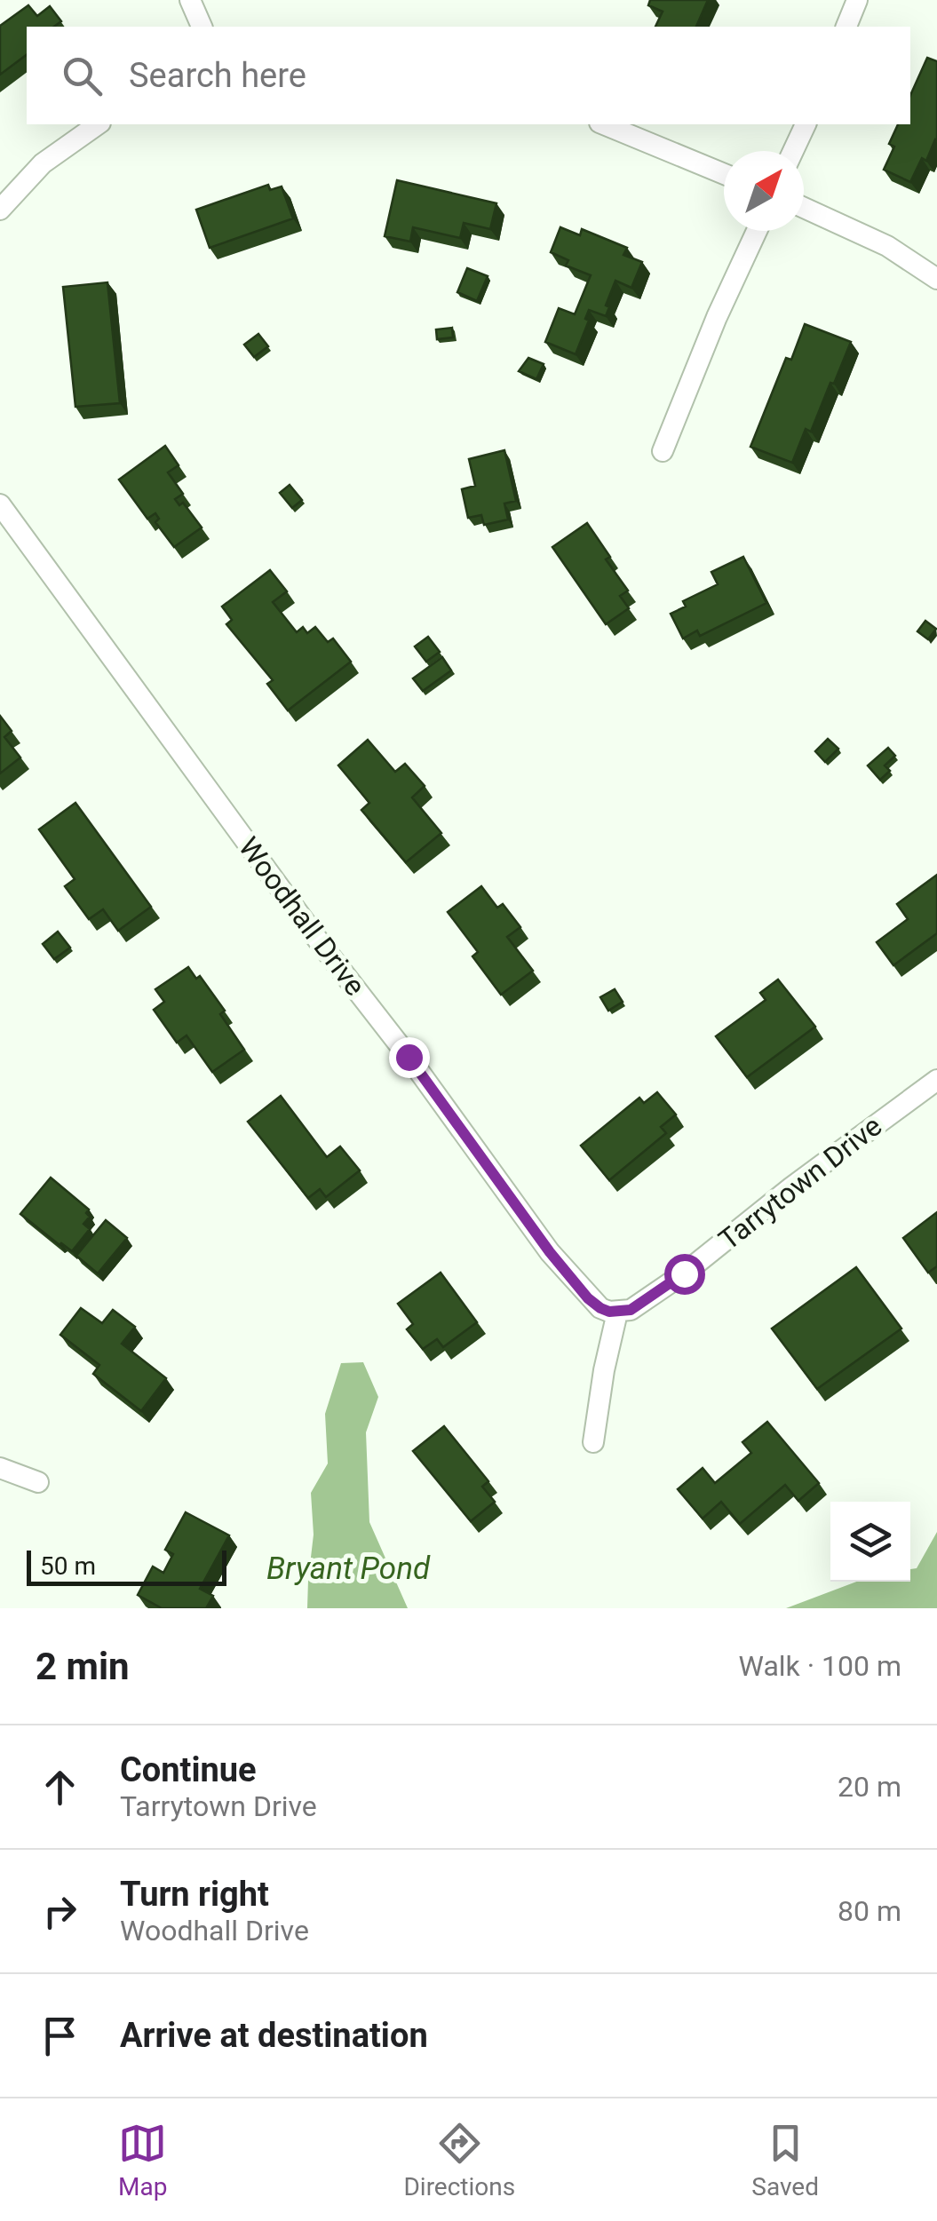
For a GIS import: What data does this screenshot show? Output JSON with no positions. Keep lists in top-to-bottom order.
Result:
{
  "streets": {
    "street": ["Woodhall Drive", "Tarrytown Drive"]
  },
  "crossings": [
    ["Woodhall Drive", "Tarrytown Drive"]
  ],
  "water": ["Bryant Pond"],
  "scale_bar": "50 m",
  "north": "top right",
  "page": {
    "search": "Search here",
    "scale": "50 m",
    "heading": ["2 min", "Walk · 100 m"],
    "list": [
      ["Continue", "Tarrytown Drive", "20 m"],
      ["Turn right", "Woodhall Drive", "80 m"],
      "Arrive at destination"
    ],
    "nav": ["Map", "Directions", "Saved"]
  }
}
